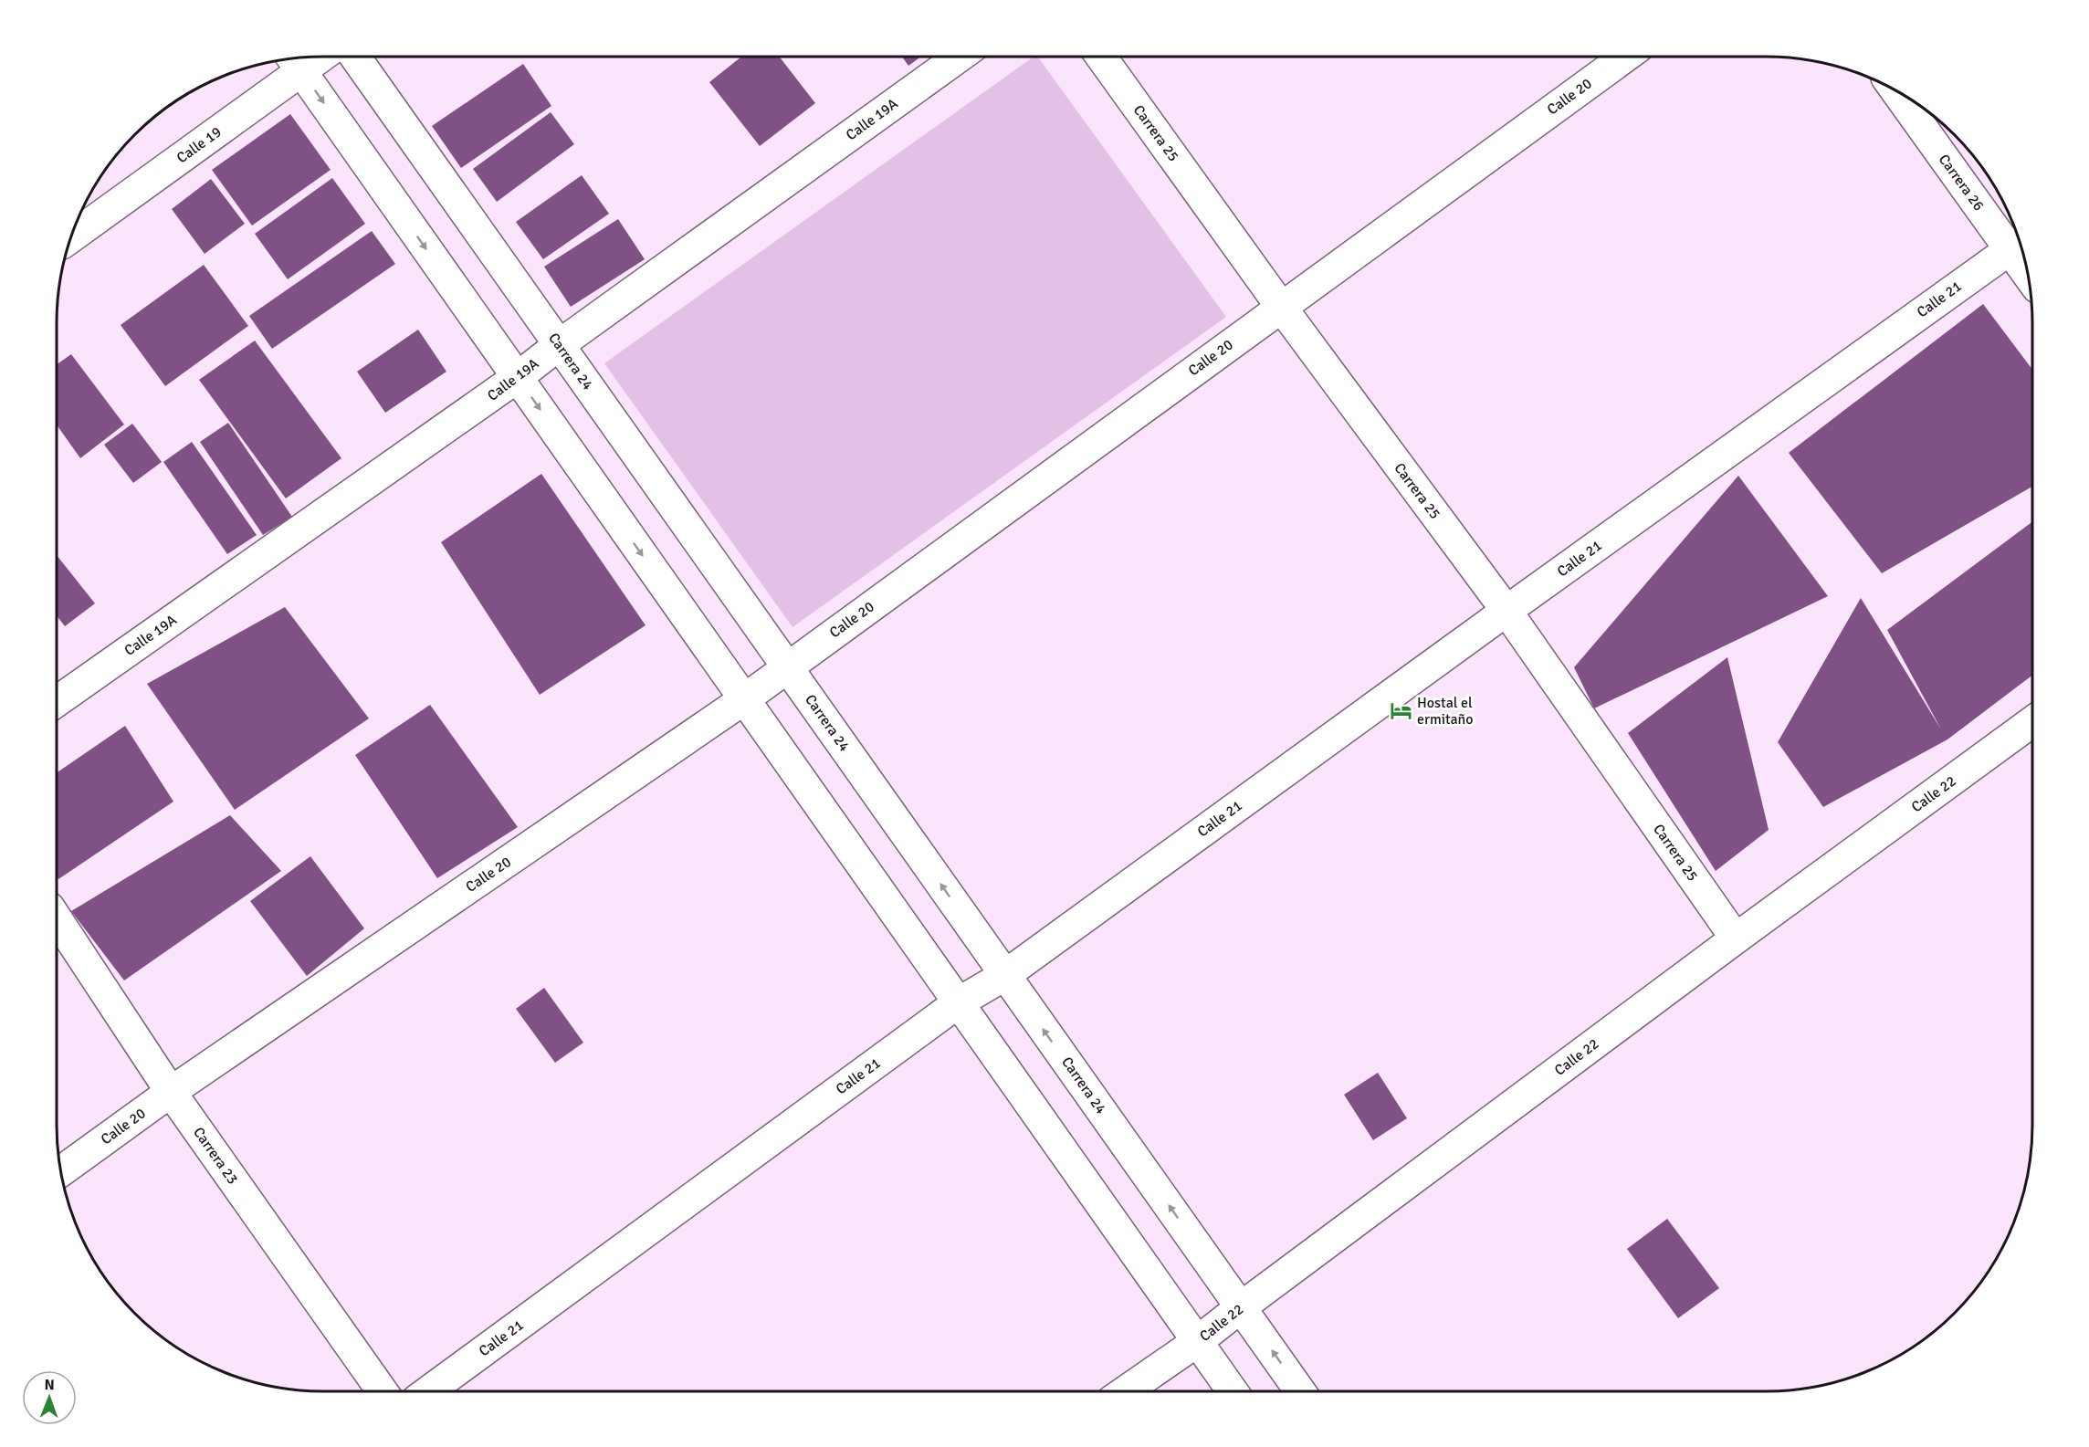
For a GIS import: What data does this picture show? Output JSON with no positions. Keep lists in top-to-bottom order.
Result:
{
  "streets": {
    "street": [
      "Calle 20",
      "Calle 19A",
      "Carrera 25",
      "Calle 19",
      "Carrera 26",
      "Calle 21",
      "Carrera 24",
      "Calle 22",
      "Carrera 23"
    ]
  },
  "crossings": [
    ["Calle 20", "Carrera 25"],
    ["Calle 20", "Carrera 24"],
    ["Calle 20", "Carrera 23"],
    ["Calle 19A", "Carrera 24"],
    ["Carrera 25", "Calle 21"],
    ["Carrera 25", "Calle 22"],
    ["Carrera 26", "Calle 21"],
    ["Calle 21", "Carrera 24"],
    ["Carrera 24", "Calle 22"]
  ],
  "places": {
    "hotel": ["Hostal el ermitaño"]
  },
  "north": "top"
}
